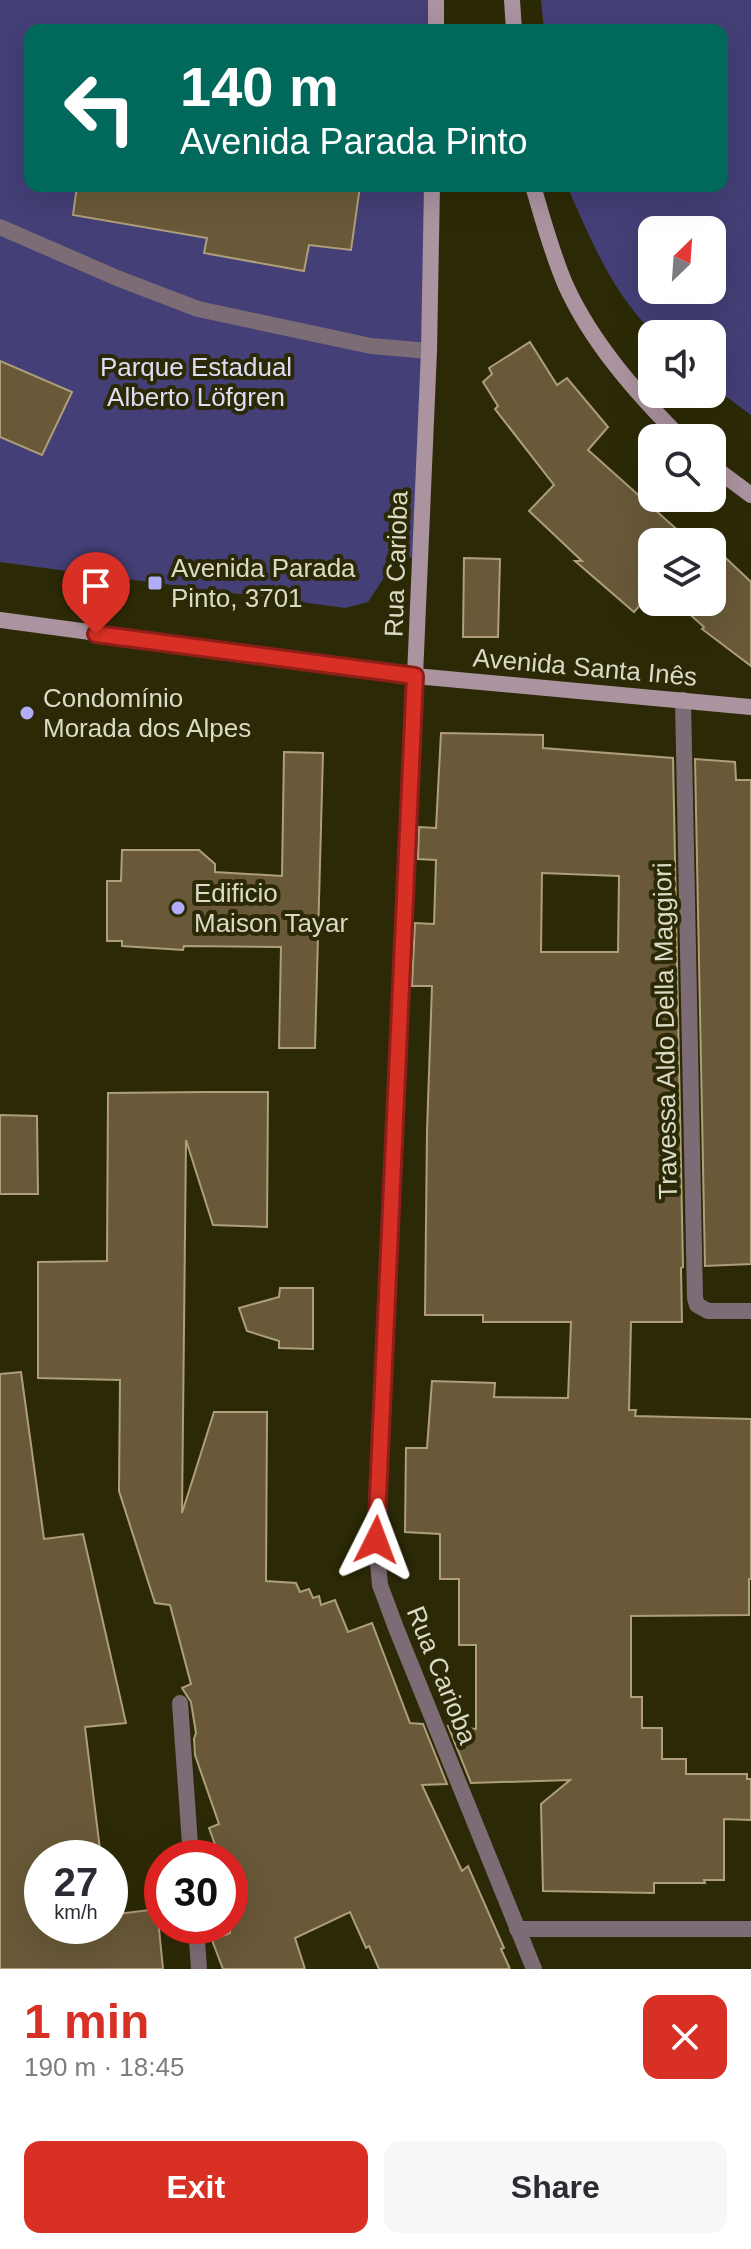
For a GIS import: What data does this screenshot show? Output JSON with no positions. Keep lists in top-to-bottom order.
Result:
{
  "streets": {
    "main road": ["Rua Carioba", "Avenida Santa Inês"],
    "street": ["Travessa Aldo Della Maggiori"]
  },
  "crossings": [
    ["Rua Carioba", "Avenida Santa Inês"],
    ["Avenida Santa Inês", "Travessa Aldo Della Maggiori"]
  ],
  "parks": ["Parque Estadual Alberto Löfgren"],
  "places": {
    "transit": ["Avenida Parada Pinto, 3701"],
    "other": ["Condomínio Morada dos Alpes", "Edificio Maison Tayar"]
  },
  "north": "top right",
  "page": {
    "turn": ["140 m", "Avenida Parada Pinto"],
    "speed": "27 km/h",
    "limit": "30",
    "heading": ["1 min", "190 m · 18:45"],
    "buttons": ["Exit", "Share"]
  }
}
